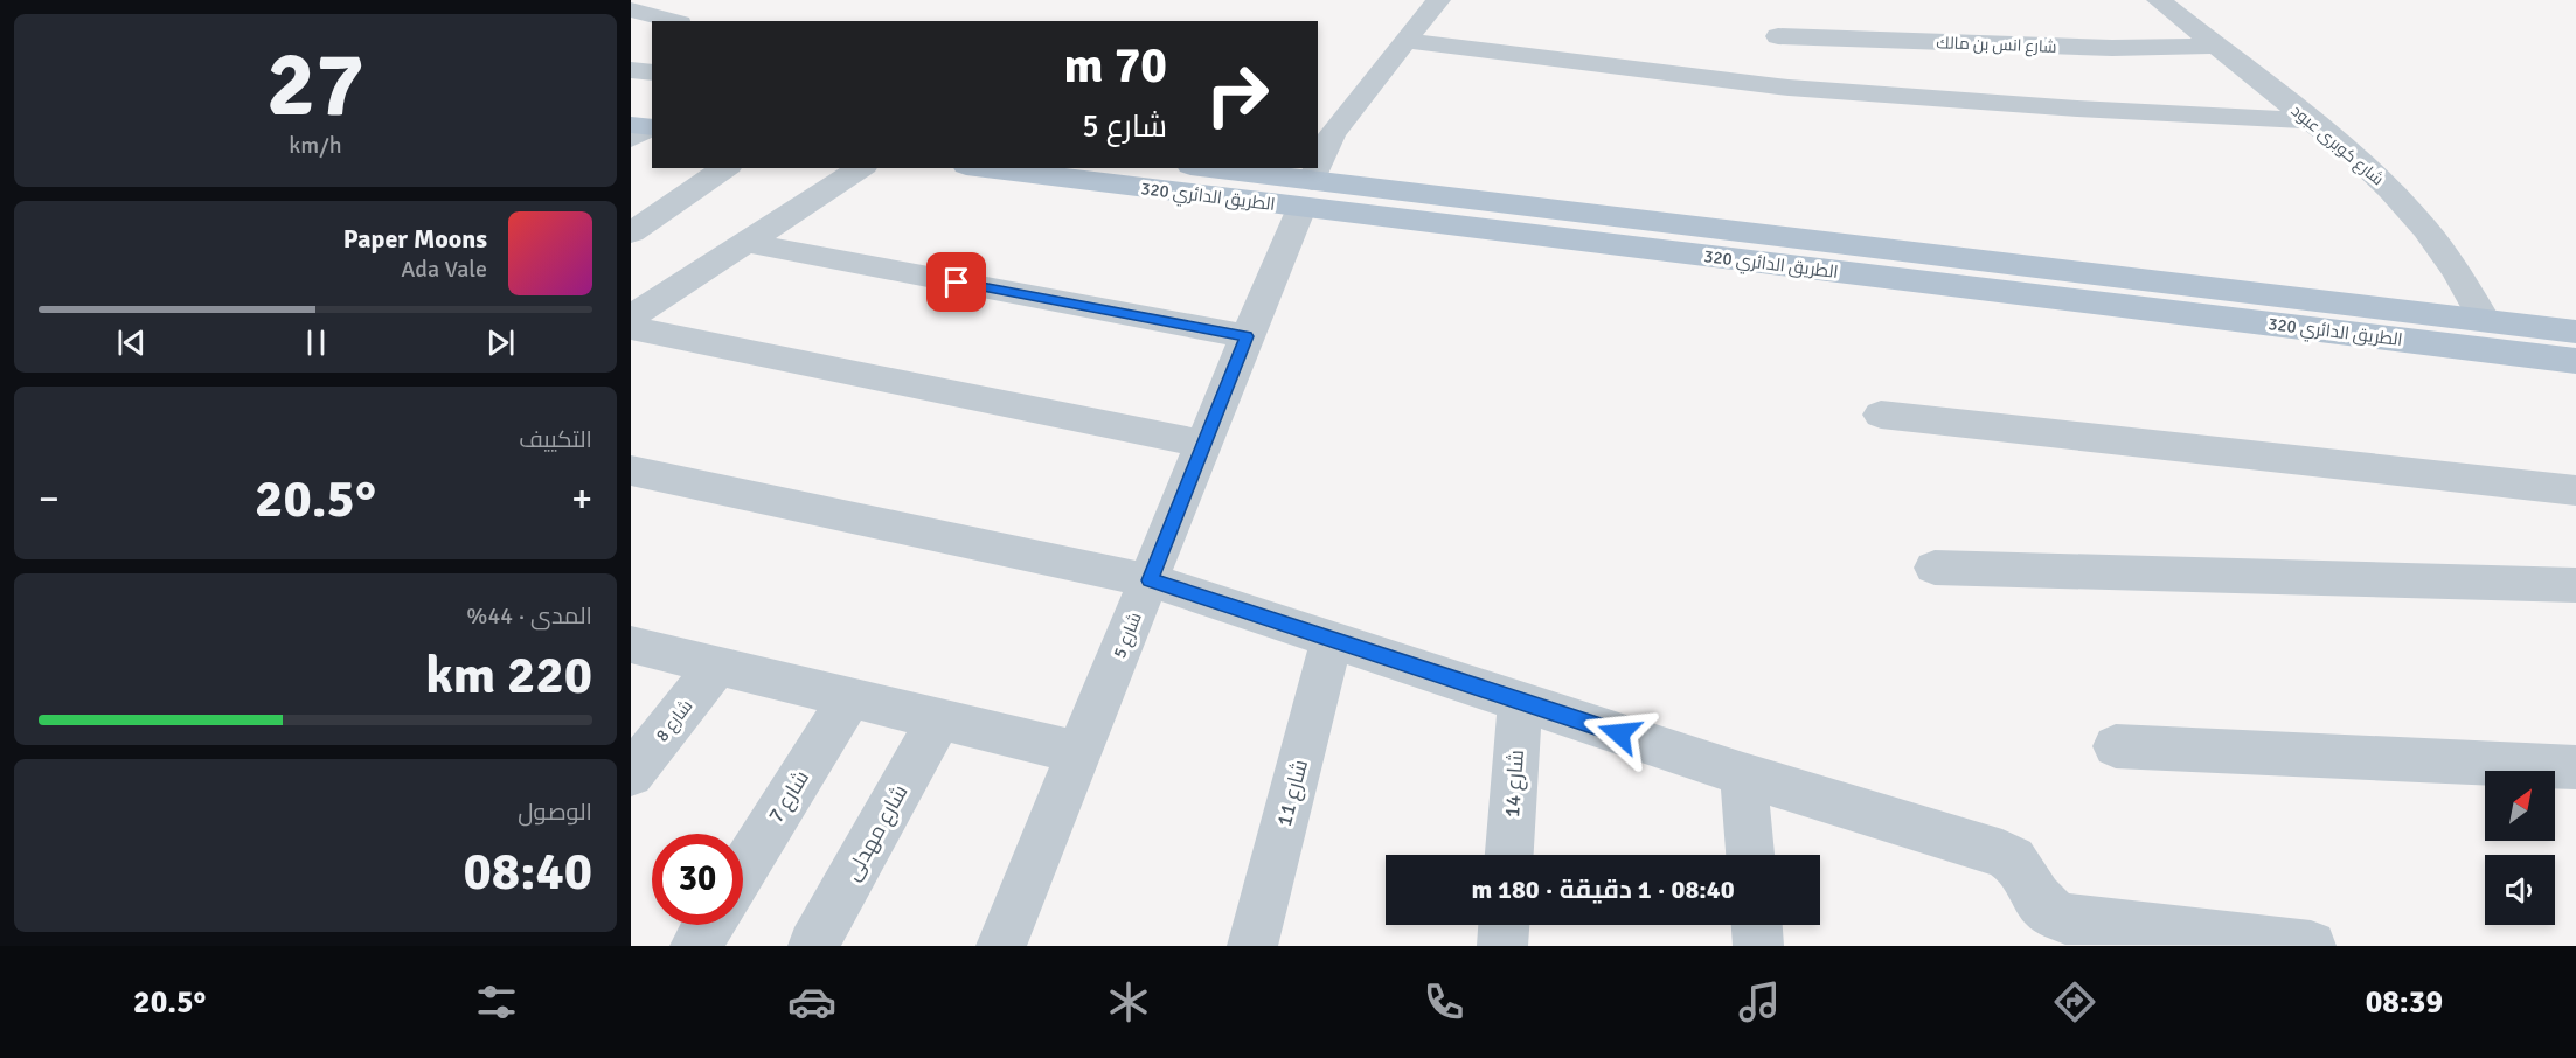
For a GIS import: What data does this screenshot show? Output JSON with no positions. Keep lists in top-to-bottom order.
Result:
{
  "streets": {
    "main road": ["الطريق الدائري 320"],
    "street": [
      "شارع انس بن مالك",
      "شارع كوبرى عبود",
      "شارع 5",
      "شارع 8",
      "شارع 14",
      "شارع 11",
      "شارع 7",
      "شارع مهدلى"
    ]
  },
  "crossings": [
    ["شارع انس بن مالك", "شارع كوبرى عبود"],
    ["شارع كوبرى عبود", "الطريق الدائري 320"],
    ["الطريق الدائري 320", "شارع 5"]
  ],
  "north": "top right",
  "page": {
    "tile": [
      ["27", "km/h"],
      "التكييف",
      ["المدى · 44%", "220 km"],
      ["الوصول", "08:40"]
    ],
    "turn": ["70 m", "شارع 5"],
    "song": ["Paper Moons", "Ada Vale"],
    "heat": ["−", "20.5°", "+"],
    "limit": "30",
    "trip": "08:40 · 1 دقيقة · 180 m",
    "tabs": ["08:39", "20.5°"]
  }
}
